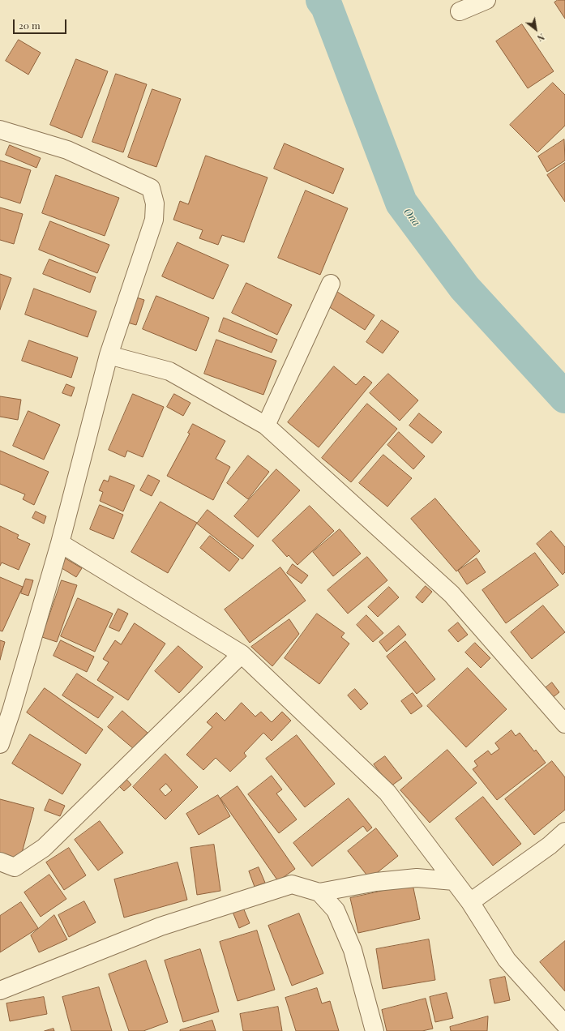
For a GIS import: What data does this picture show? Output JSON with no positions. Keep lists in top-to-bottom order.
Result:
{
  "water": ["Ona"],
  "scale_bar": "20 m",
  "north": "bottom right"
}
